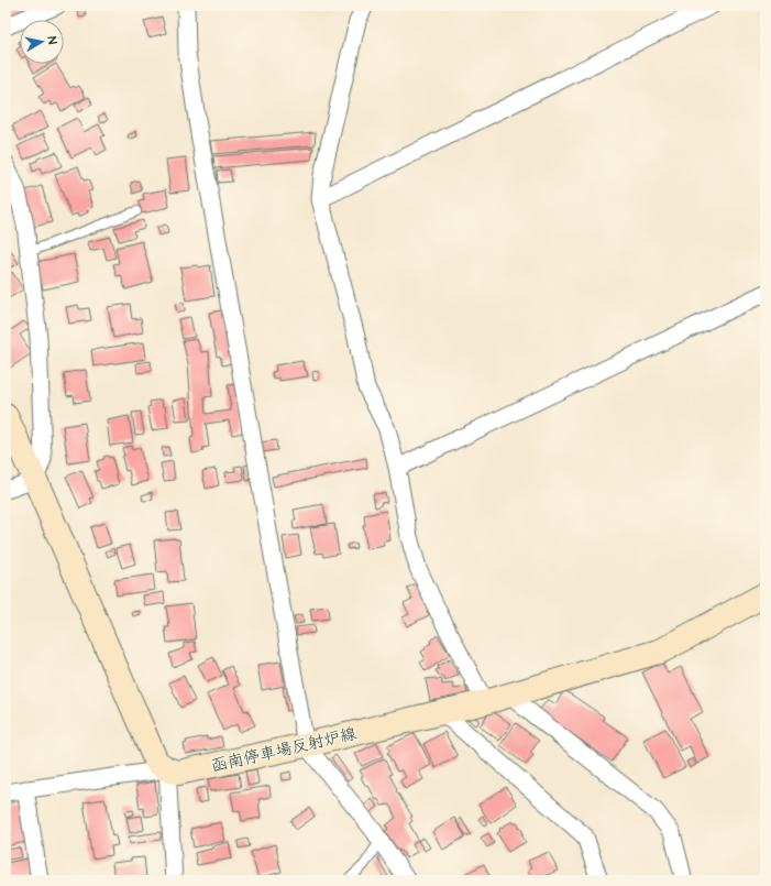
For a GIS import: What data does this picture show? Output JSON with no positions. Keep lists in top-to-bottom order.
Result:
{
  "streets": {
    "main road": ["函南停車場反射炉線"]
  },
  "north": "right"
}
